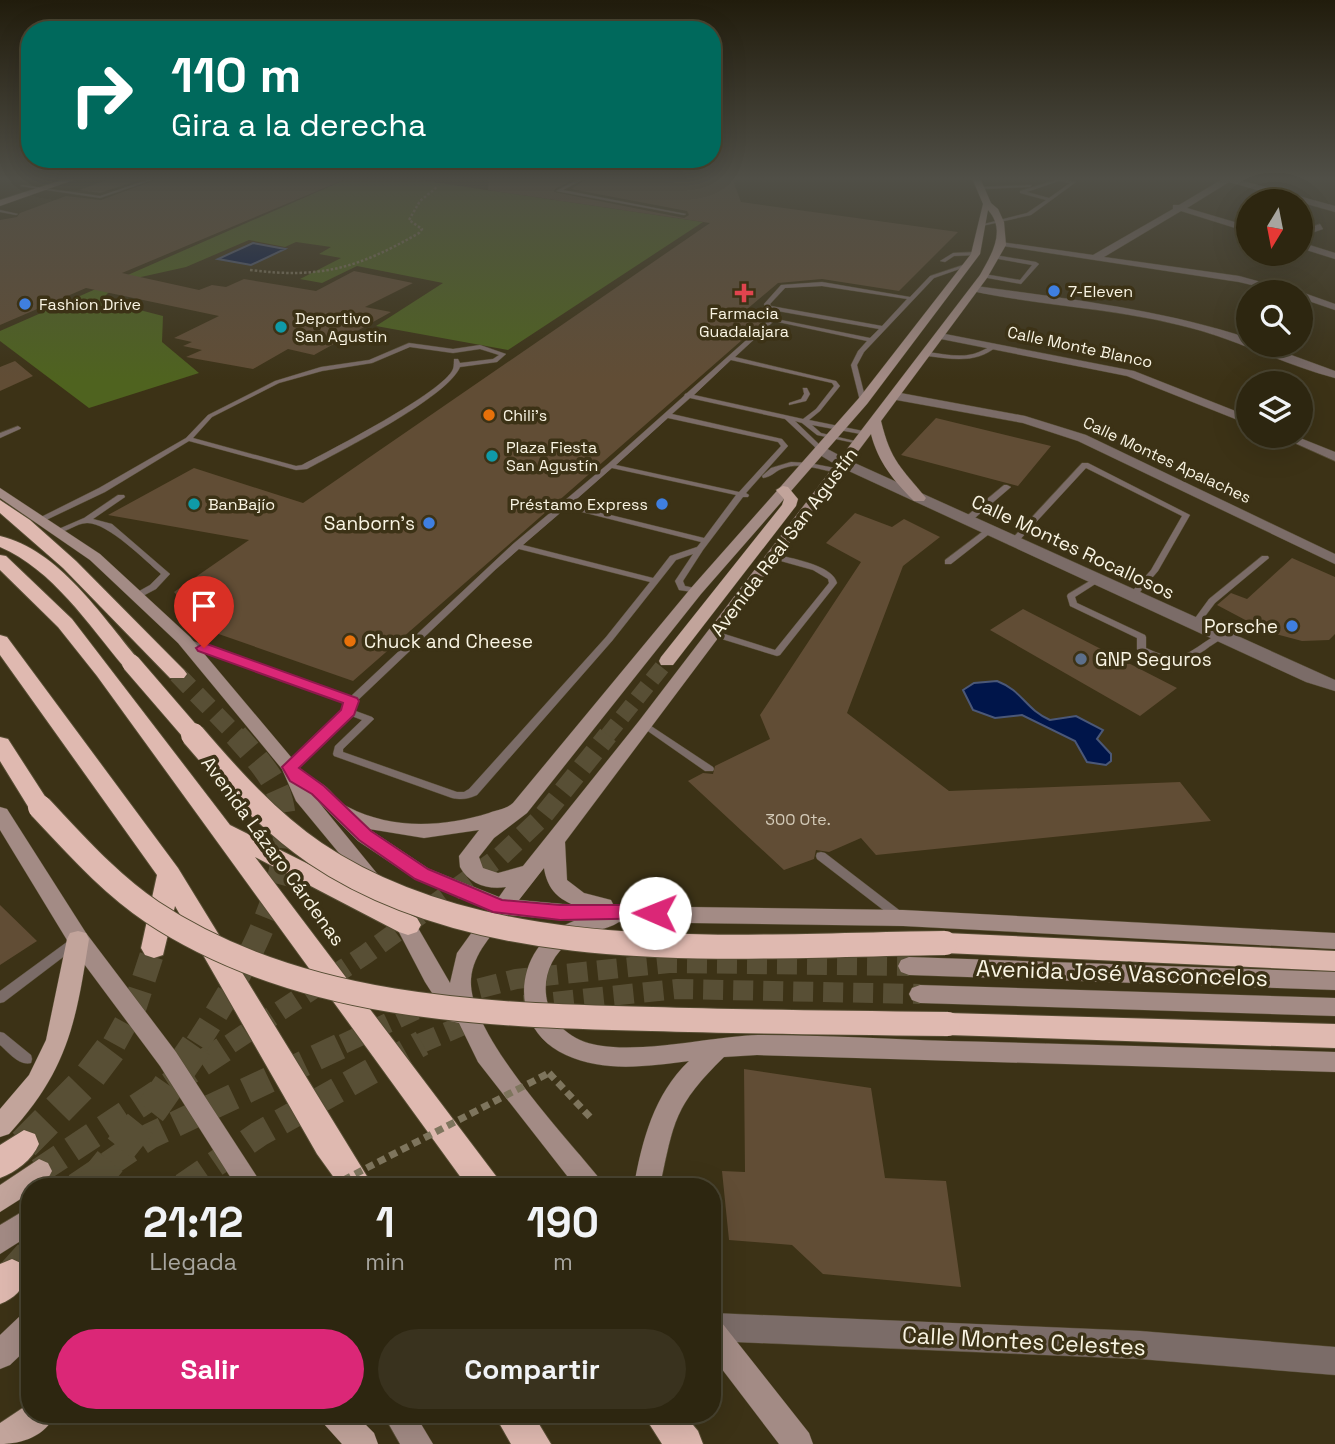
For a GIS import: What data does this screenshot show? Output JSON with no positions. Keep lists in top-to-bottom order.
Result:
{
  "streets": {
    "highway": ["Avenida Lázaro Cárdenas"],
    "main road": ["Avenida Real San Agustín", "Avenida José Vasconcelos"],
    "street": [
      "Calle Monte Blanco",
      "Calle Montes Apalaches",
      "Calle Montes Rocallosos",
      "Calle Montes Celestes"
    ]
  },
  "crossings": [
    ["Calle Monte Blanco", "Avenida Real San Agustín"],
    ["Calle Montes Apalaches", "Avenida Real San Agustín"],
    ["Avenida Real San Agustín", "Calle Montes Rocallosos"]
  ],
  "places": {
    "other": [
      "7-Eleven",
      "Fashion Drive",
      "Deportivo San Agustin",
      "Chili's",
      "Plaza Fiesta San Agustín",
      "BanBajío",
      "Préstamo Express",
      "Sanborn's",
      "Porsche",
      "Chuck and Cheese",
      "GNP Seguros"
    ],
    "health": ["Farmacia Guadalajara"]
  },
  "house_numbers": ["300 Ote."],
  "north": "bottom",
  "page": {
    "turn": ["110 m", "Gira a la derecha"],
    "eta": [
      "21:12",
      "Llegada",
      "1",
      "min",
      "190",
      "m"
    ],
    "buttons": ["Salir", "Compartir"]
  }
}
